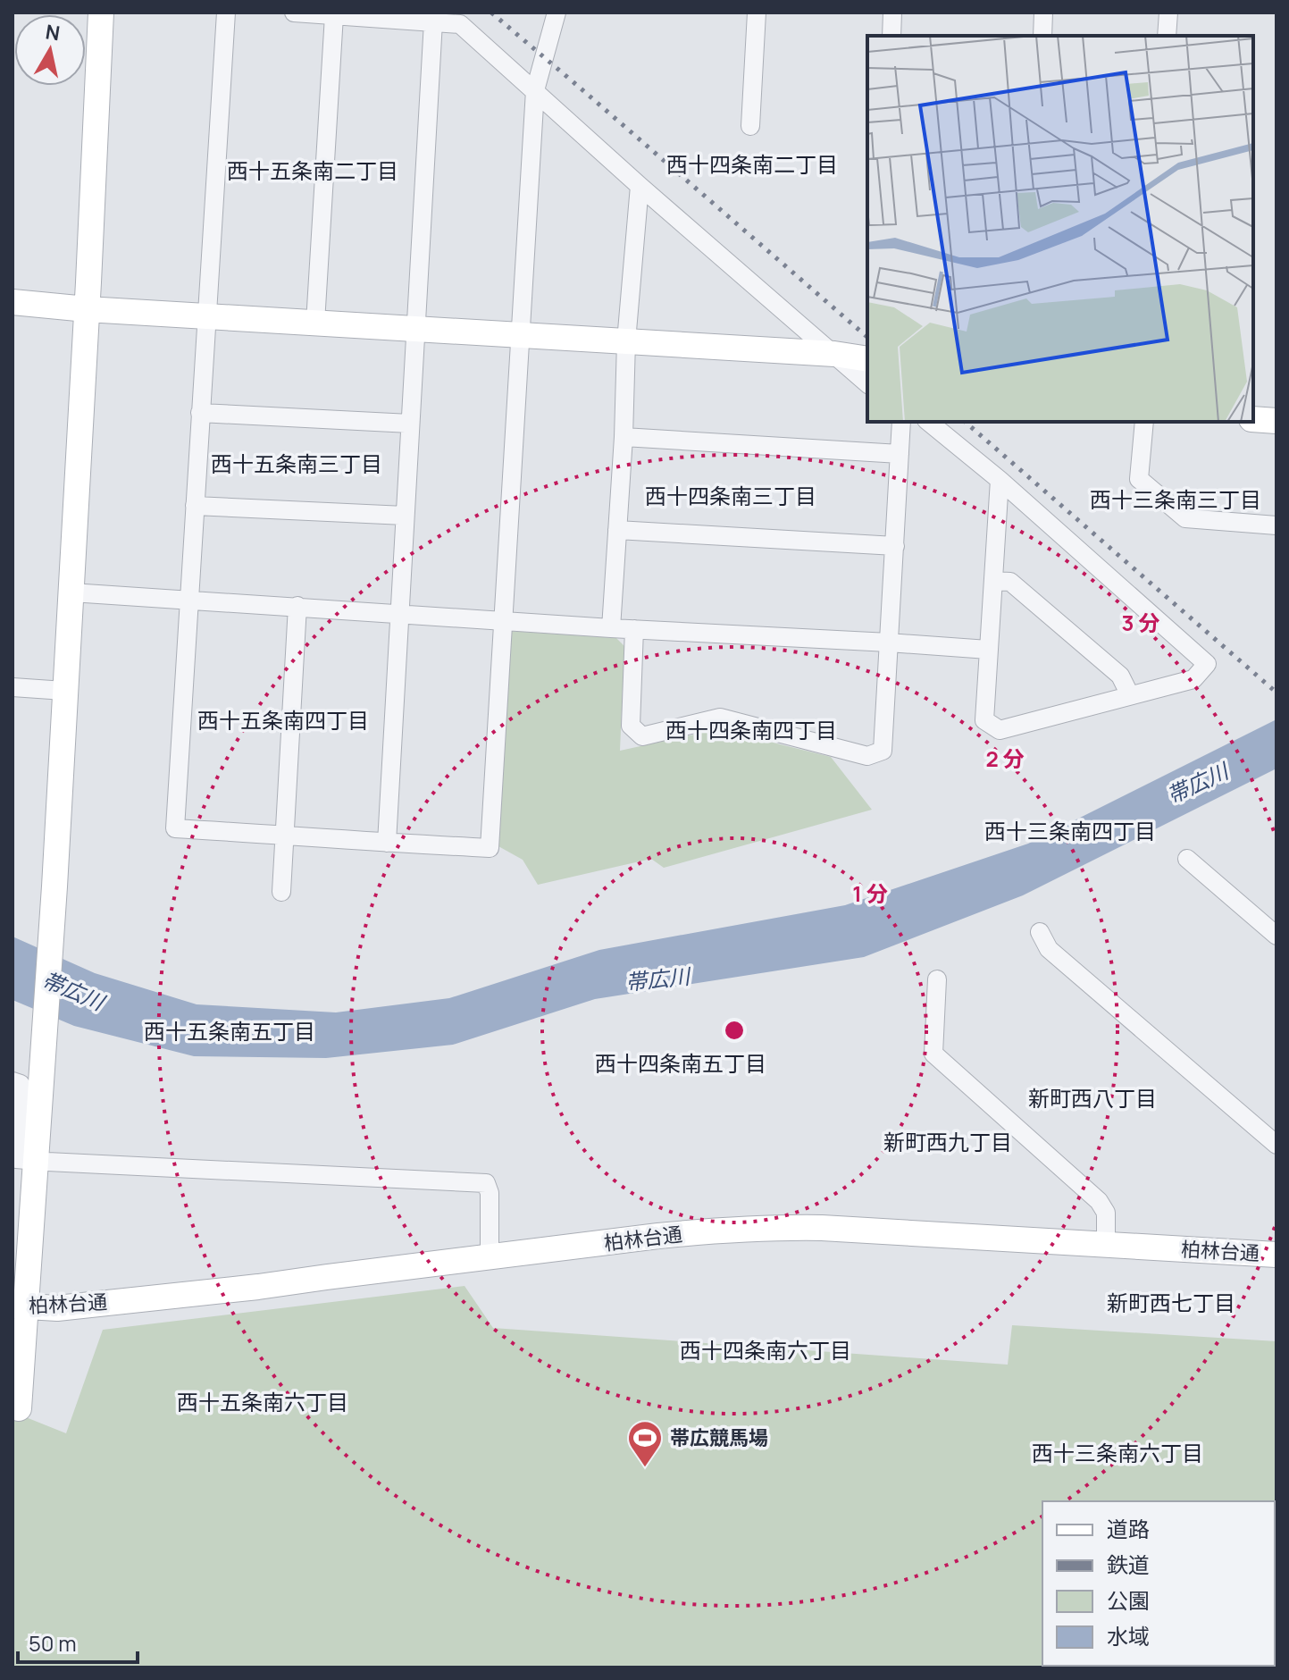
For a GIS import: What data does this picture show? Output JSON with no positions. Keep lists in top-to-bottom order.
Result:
{
  "streets": {
    "street": ["柏林台通"]
  },
  "districts": [
    "西十四条南二丁目",
    "西十五条南二丁目",
    "西十五条南三丁目",
    "西十四条南三丁目",
    "西十三条南三丁目",
    "西十五条南四丁目",
    "西十四条南四丁目",
    "西十三条南四丁目",
    "西十五条南五丁目",
    "西十四条南五丁目",
    "新町西八丁目",
    "新町西九丁目",
    "新町西七丁目",
    "西十四条南六丁目",
    "西十五条南六丁目",
    "西十三条南六丁目"
  ],
  "water": ["帯広川"],
  "places": {
    "sports": ["帯広競馬場"]
  },
  "legend": [
    "道路",
    "鉄道",
    "公園",
    "水域"
  ],
  "scale_bar": "50 m",
  "north": "top",
  "rings": ["3 分", "2 分", "1 分"]
}
